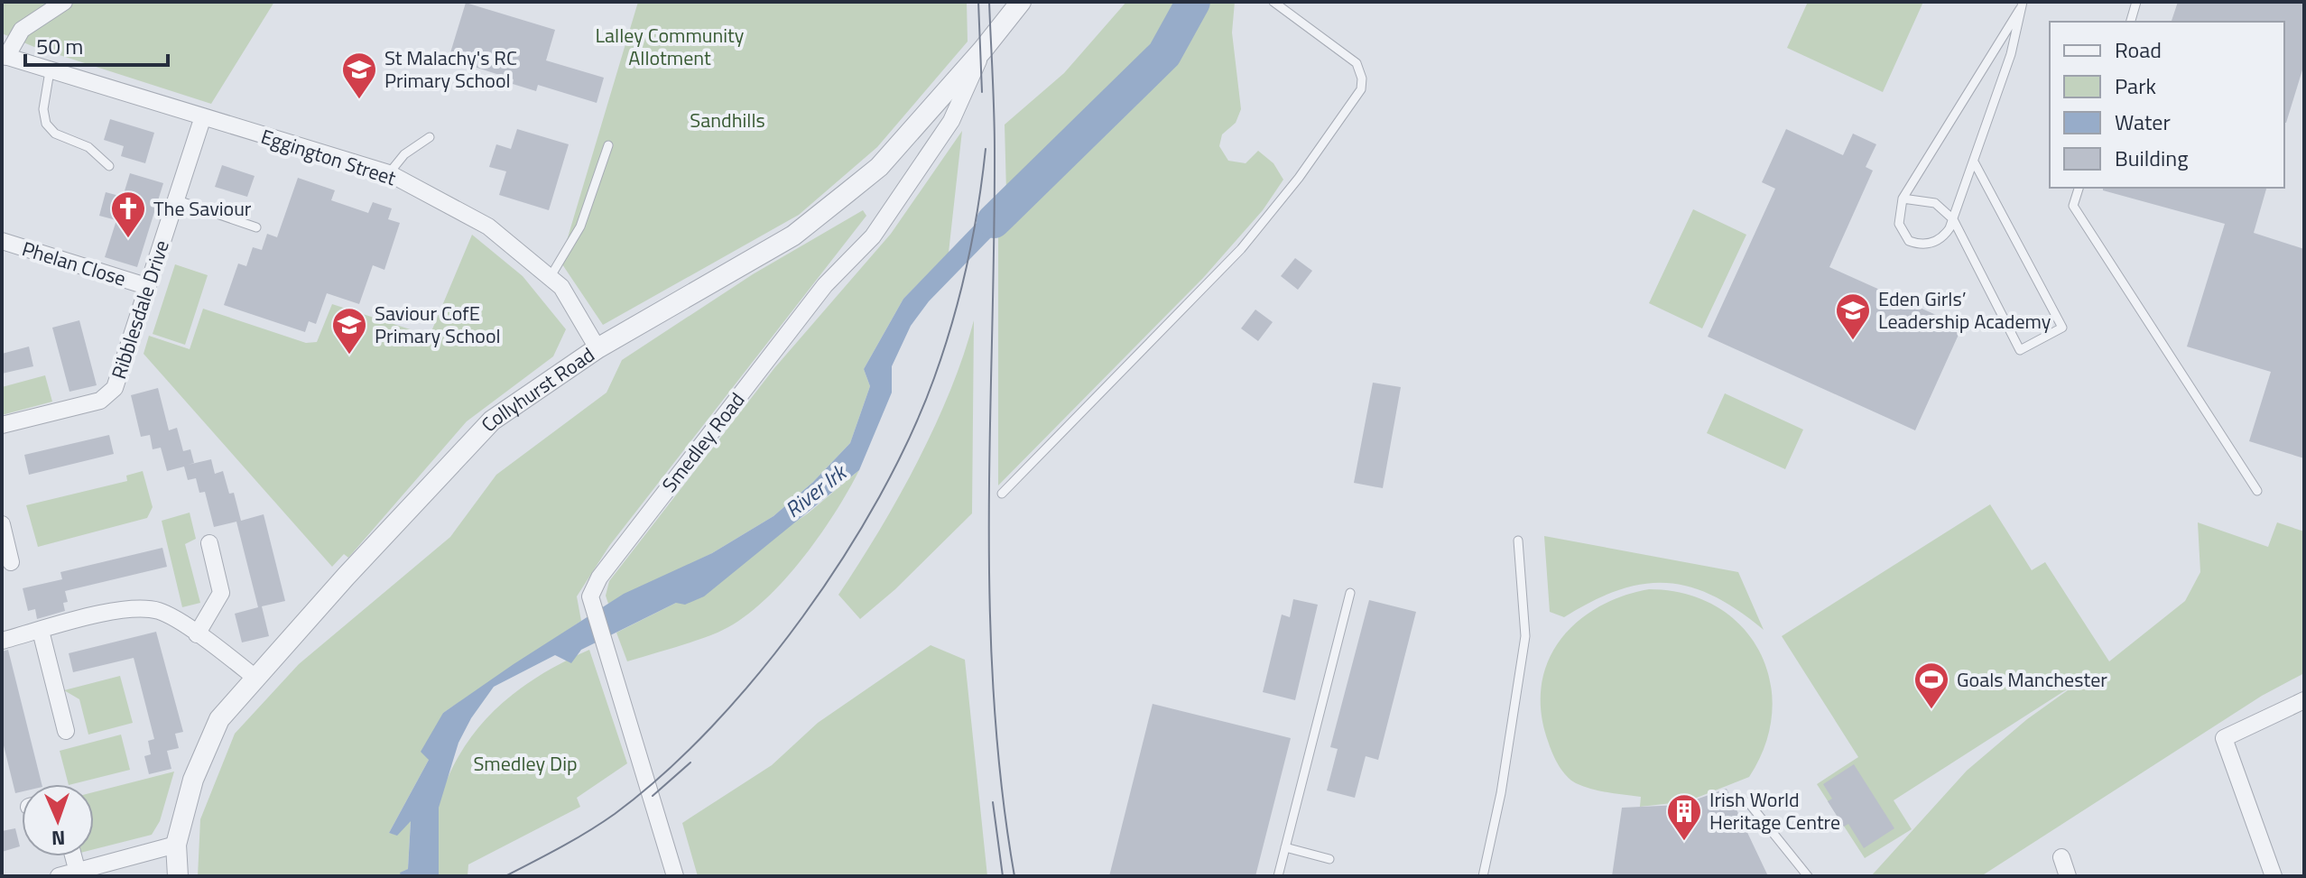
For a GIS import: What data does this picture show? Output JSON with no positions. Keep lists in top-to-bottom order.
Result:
{
  "streets": {
    "street": [
      "Eggington Street",
      "Phelan Close",
      "Ribblesdale Drive",
      "Collyhurst Road",
      "Smedley Road"
    ]
  },
  "crossings": [
    ["Eggington Street", "Ribblesdale Drive"],
    ["Eggington Street", "Collyhurst Road"],
    ["Phelan Close", "Ribblesdale Drive"],
    ["Collyhurst Road", "Smedley Road"]
  ],
  "water": ["River Irk"],
  "parks": ["Lalley Community Allotment", "Sandhills", "Smedley Dip"],
  "places": {
    "school or university": ["St Malachy's RC Primary School", "Eden Girls’ Leadership Academy", "Saviour CofE Primary School"],
    "church": ["The Saviour"],
    "sports": ["Goals Manchester"],
    "building": ["Irish World Heritage Centre"]
  },
  "legend": [
    "Road",
    "Park",
    "Water",
    "Building"
  ],
  "scale_bar": "50 m",
  "north": "bottom"
}
